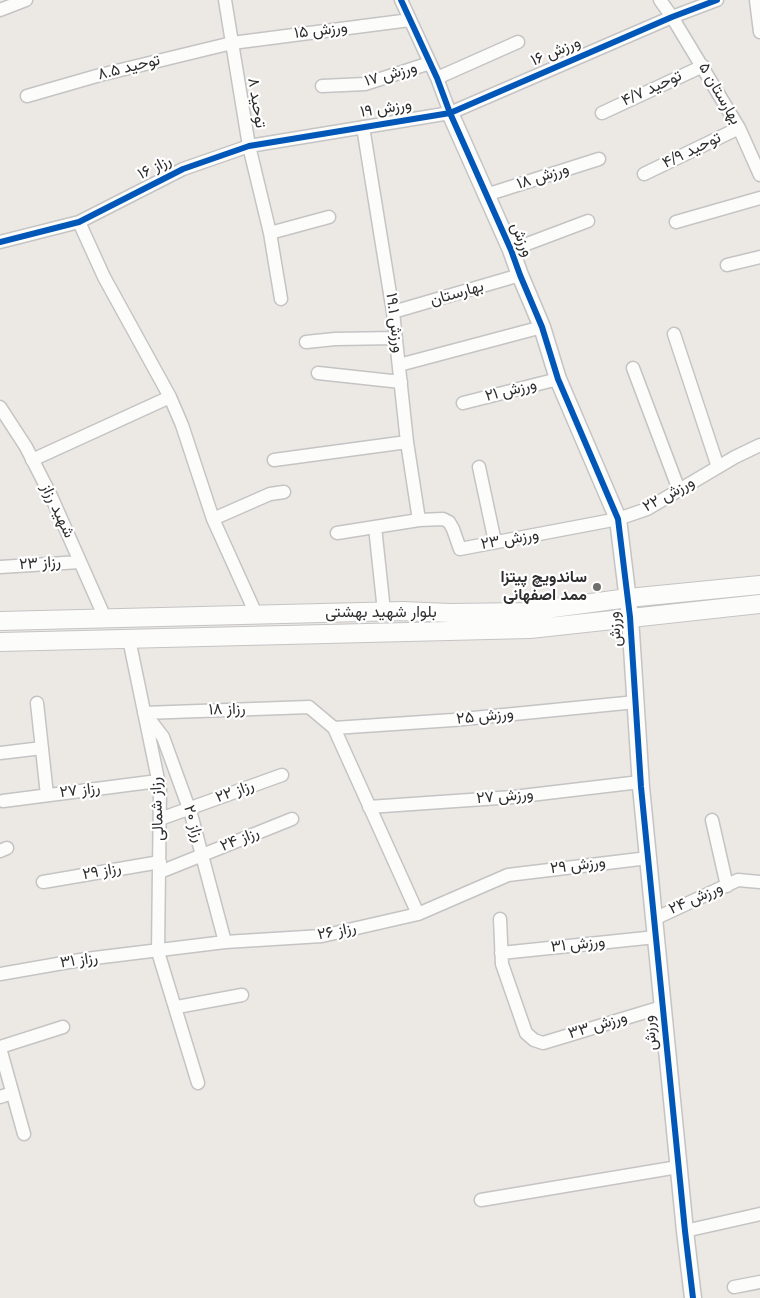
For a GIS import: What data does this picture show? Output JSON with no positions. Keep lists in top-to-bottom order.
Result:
{
  "streets": {
    "main road": ["بلوار شهید بهشتی"],
    "street": [
      "ورزش ۱۵",
      "ورزش ۱۶",
      "توحید ۸.۵",
      "ورزش ۱۷",
      "توحید ۴/۷",
      "بهارستان ۵",
      "توحید ۸",
      "ورزش ۱۹",
      "توحید ۴/۹",
      "رزاز ۱۶",
      "ورزش ۱۸",
      "ورزش",
      "بهارستان",
      "ورزش ۱۹.۱",
      "ورزش ۲۱",
      "ورزش ۲۲",
      "شهید رزاز",
      "ورزش ۲۳",
      "رزاز ۲۳",
      "رزاز ۱۸",
      "ورزش ۲۵",
      "رزاز ۲۷",
      "رزاز ۲۲",
      "ورزش ۲۷",
      "رزاز شمالی",
      "رزاز ۲۰",
      "رزاز ۲۴",
      "ورزش ۲۹",
      "رزاز ۲۹",
      "ورزش ۲۴",
      "رزاز ۲۶",
      "ورزش ۳۱",
      "رزاز ۳۱",
      "ورزش ۳۳"
    ]
  },
  "crossings": [
    ["ورزش ۱۵", "توحید ۸.۵"],
    ["ورزش ۱۵", "توحید ۸"],
    ["ورزش ۱۵", "ورزش"],
    ["ورزش ۱۶", "بهارستان ۵"],
    ["ورزش ۱۶", "ورزش ۱۹"],
    ["ورزش ۱۶", "ورزش"],
    ["توحید ۸.۵", "توحید ۸"],
    ["ورزش ۱۷", "ورزش"],
    ["توحید ۴/۷", "بهارستان ۵"],
    ["بهارستان ۵", "توحید ۴/۹"],
    ["توحید ۸", "رزاز ۱۶"],
    ["ورزش ۱۹", "رزاز ۱۶"],
    ["ورزش ۱۹", "ورزش"],
    ["ورزش ۱۹", "ورزش ۱۹.۱"],
    ["ورزش ۱۸", "ورزش"],
    ["ورزش", "بهارستان"],
    ["ورزش", "ورزش ۲۱"],
    ["ورزش", "ورزش ۲۲"],
    ["ورزش", "ورزش ۲۳"],
    ["ورزش", "بلوار شهید بهشتی"],
    ["ورزش", "ورزش ۲۵"],
    ["ورزش", "ورزش ۲۷"],
    ["ورزش", "ورزش ۲۹"],
    ["ورزش", "ورزش ۲۴"],
    ["ورزش", "ورزش ۳۱"],
    ["ورزش", "ورزش ۳۳"],
    ["بهارستان", "ورزش ۱۹.۱"],
    ["ورزش ۱۹.۱", "ورزش ۲۳"],
    ["ورزش ۲۲", "ورزش ۲۳"],
    ["شهید رزاز", "رزاز ۲۳"],
    ["شهید رزاز", "بلوار شهید بهشتی"],
    ["بلوار شهید بهشتی", "رزاز شمالی"],
    ["رزاز ۱۸", "ورزش ۲۵"],
    ["رزاز ۱۸", "رزاز شمالی"],
    ["رزاز ۱۸", "رزاز ۲۰"],
    ["رزاز ۲۷", "رزاز شمالی"],
    ["رزاز ۲۲", "رزاز شمالی"],
    ["رزاز ۲۲", "رزاز ۲۰"],
    ["رزاز شمالی", "رزاز ۲۰"],
    ["رزاز شمالی", "رزاز ۲۴"],
    ["رزاز شمالی", "رزاز ۲۹"],
    ["رزاز شمالی", "رزاز ۲۶"],
    ["رزاز شمالی", "رزاز ۳۱"],
    ["رزاز ۲۰", "رزاز ۲۴"],
    ["رزاز ۲۰", "رزاز ۲۶"],
    ["رزاز ۲۴", "رزاز ۲۹"],
    ["ورزش ۲۹", "رزاز ۲۶"],
    ["رزاز ۲۶", "رزاز ۳۱"],
    ["ورزش ۳۱", "ورزش ۳۳"]
  ],
  "places": ["ساندویچ پیتزا ممد اصفهانی"]
}
